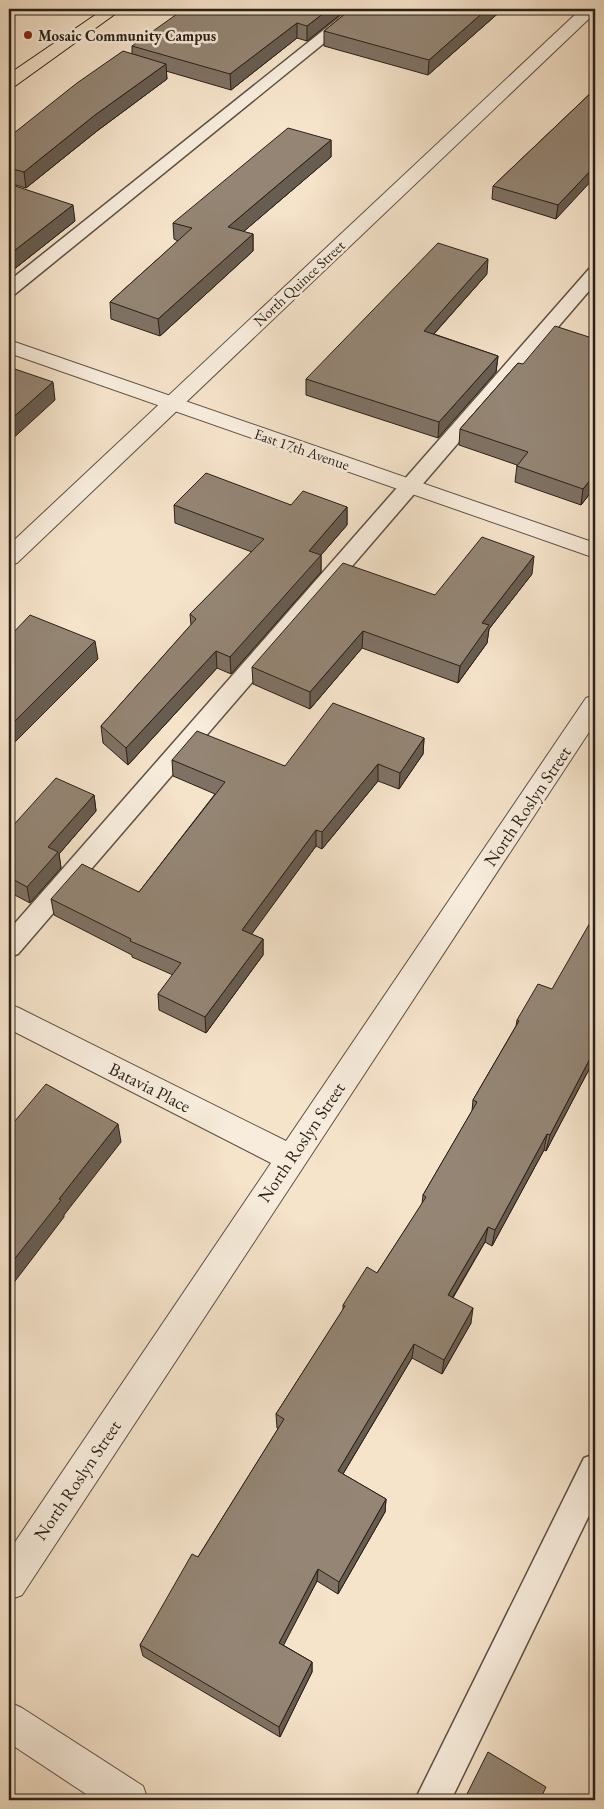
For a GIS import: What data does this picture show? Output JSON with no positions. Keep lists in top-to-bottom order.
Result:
{
  "streets": {
    "street": [
      "North Quince Street",
      "East 17th Avenue",
      "North Roslyn Street",
      "Batavia Place"
    ]
  },
  "crossings": [
    ["North Quince Street", "East 17th Avenue"],
    ["North Roslyn Street", "Batavia Place"]
  ],
  "places": ["Mosaic Community Campus"]
}
